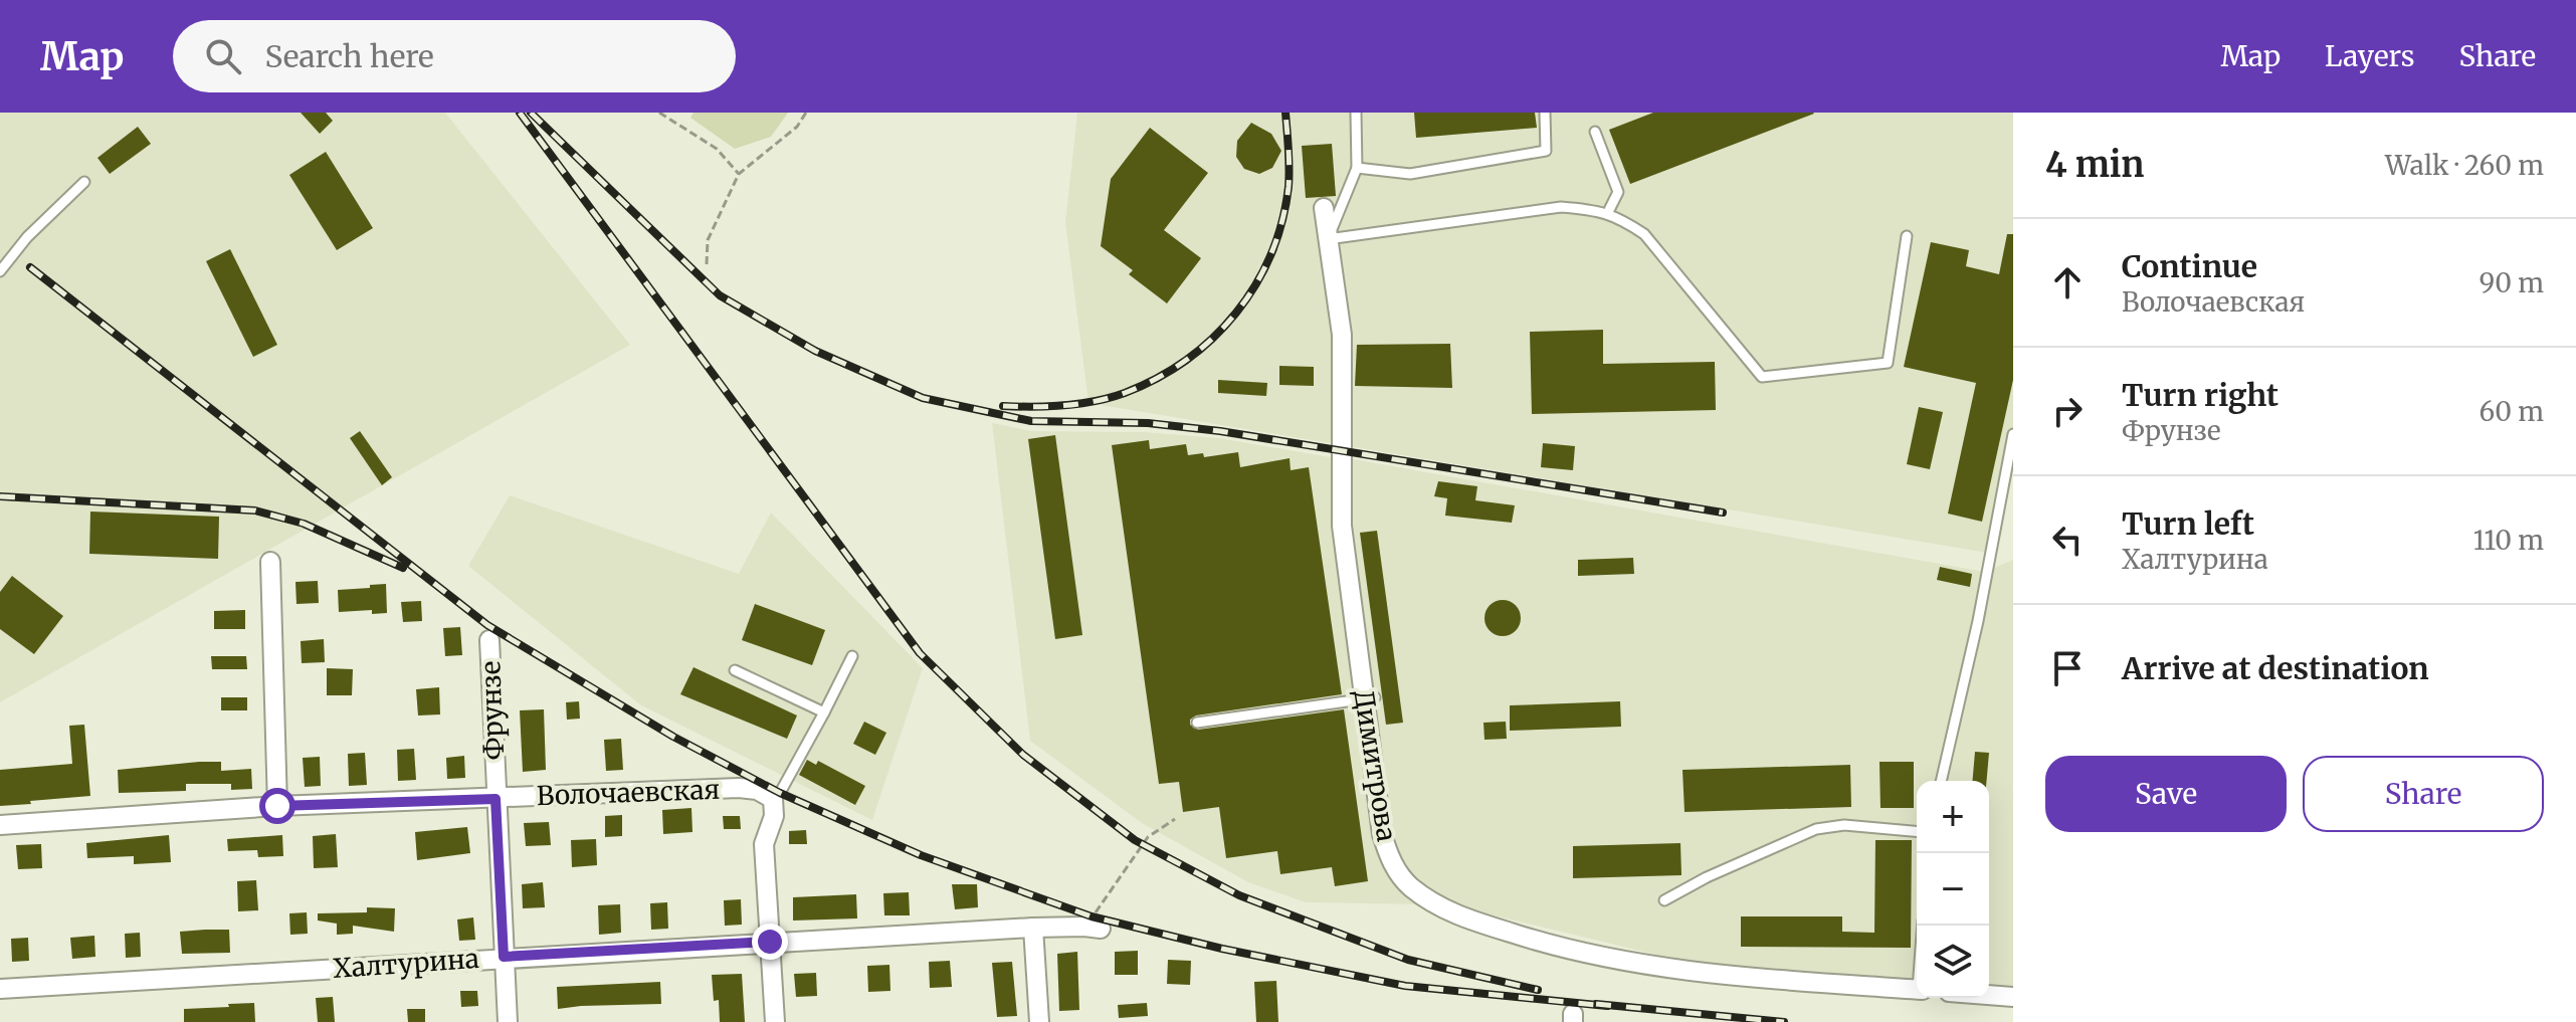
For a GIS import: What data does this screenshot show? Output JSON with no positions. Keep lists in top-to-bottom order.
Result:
{
  "streets": {
    "street": [
      "Фрунзе",
      "Димитрова",
      "Волочаевская",
      "Халтурина"
    ]
  },
  "crossings": [
    ["Фрунзе", "Волочаевская"],
    ["Фрунзе", "Халтурина"]
  ],
  "page": {
    "header": "Map",
    "search": "Search here",
    "nav": ["Map", "Layers", "Share"],
    "heading": ["4 min", "Walk · 260 m"],
    "list": [
      ["Continue", "Волочаевская", "90 m"],
      ["Turn right", "Фрунзе", "60 m"],
      ["Turn left", "Халтурина", "110 m"],
      "Arrive at destination"
    ],
    "buttons": ["Save", "Share"],
    "map_buttons": ["+", "−"]
  }
}
